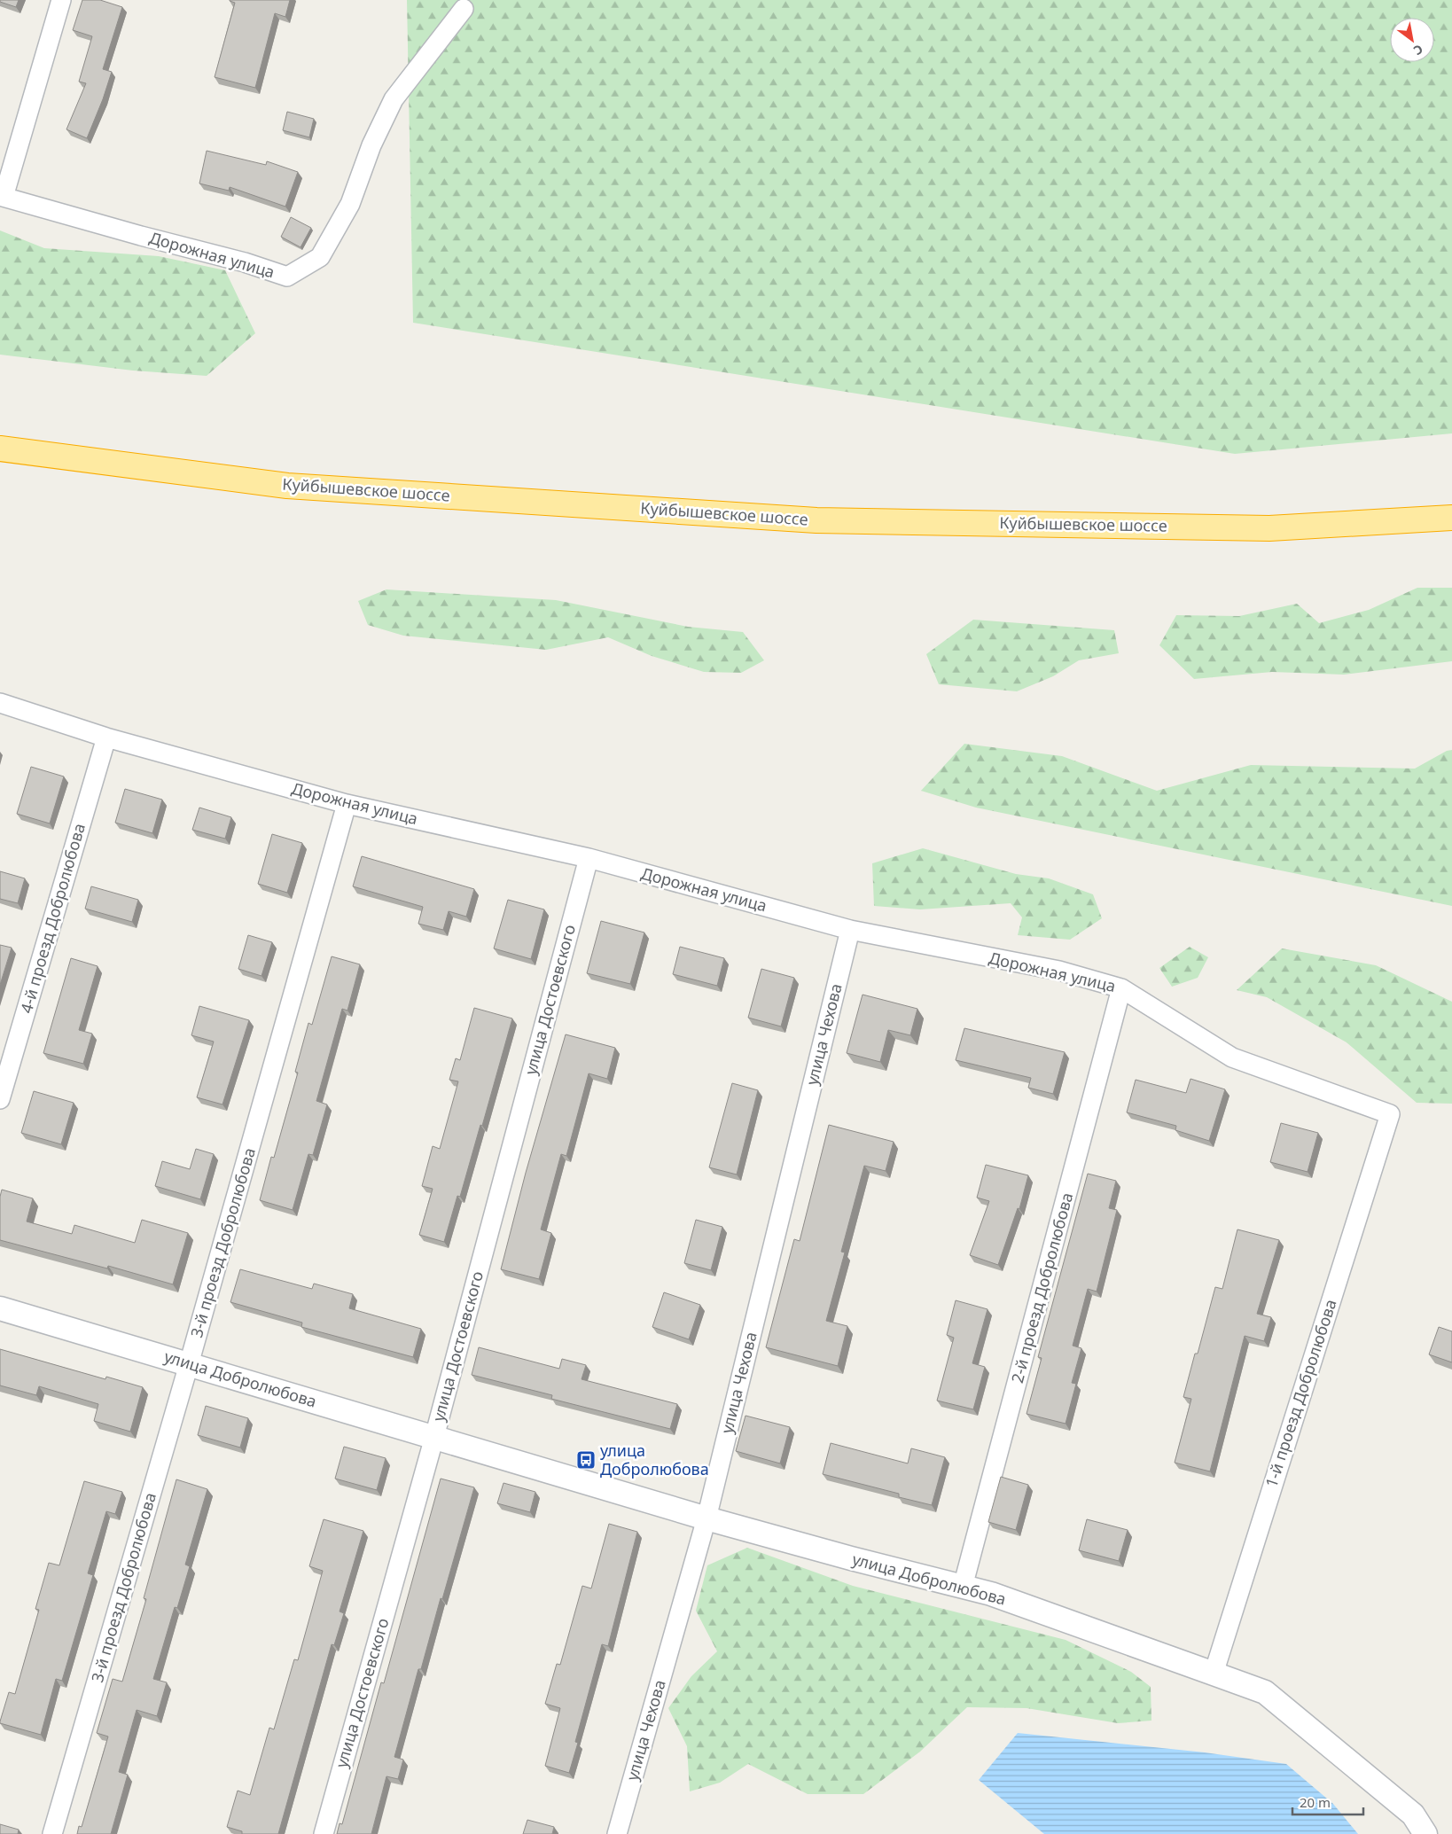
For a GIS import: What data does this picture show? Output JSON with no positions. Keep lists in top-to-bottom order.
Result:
{
  "streets": {
    "highway": ["Куйбышевское шоссе"],
    "street": [
      "Дорожная улица",
      "4-й проезд Добролюбова",
      "улица Достоевского",
      "улица Чехова",
      "3-й проезд Добролюбова",
      "2-й проезд Добролюбова",
      "улица Добролюбова",
      "1-й проезд Добролюбова"
    ]
  },
  "crossings": [
    ["Дорожная улица", "4-й проезд Добролюбова"],
    ["Дорожная улица", "улица Достоевского"],
    ["Дорожная улица", "улица Чехова"],
    ["Дорожная улица", "3-й проезд Добролюбова"],
    ["Дорожная улица", "2-й проезд Добролюбова"],
    ["Дорожная улица", "1-й проезд Добролюбова"],
    ["улица Достоевского", "улица Добролюбова"],
    ["улица Чехова", "улица Добролюбова"],
    ["3-й проезд Добролюбова", "улица Добролюбова"],
    ["2-й проезд Добролюбова", "улица Добролюбова"],
    ["улица Добролюбова", "1-й проезд Добролюбова"]
  ],
  "places": {
    "bus stop": ["улица Добролюбова"]
  },
  "scale_bar": "20 m",
  "north": "bottom right"
}
